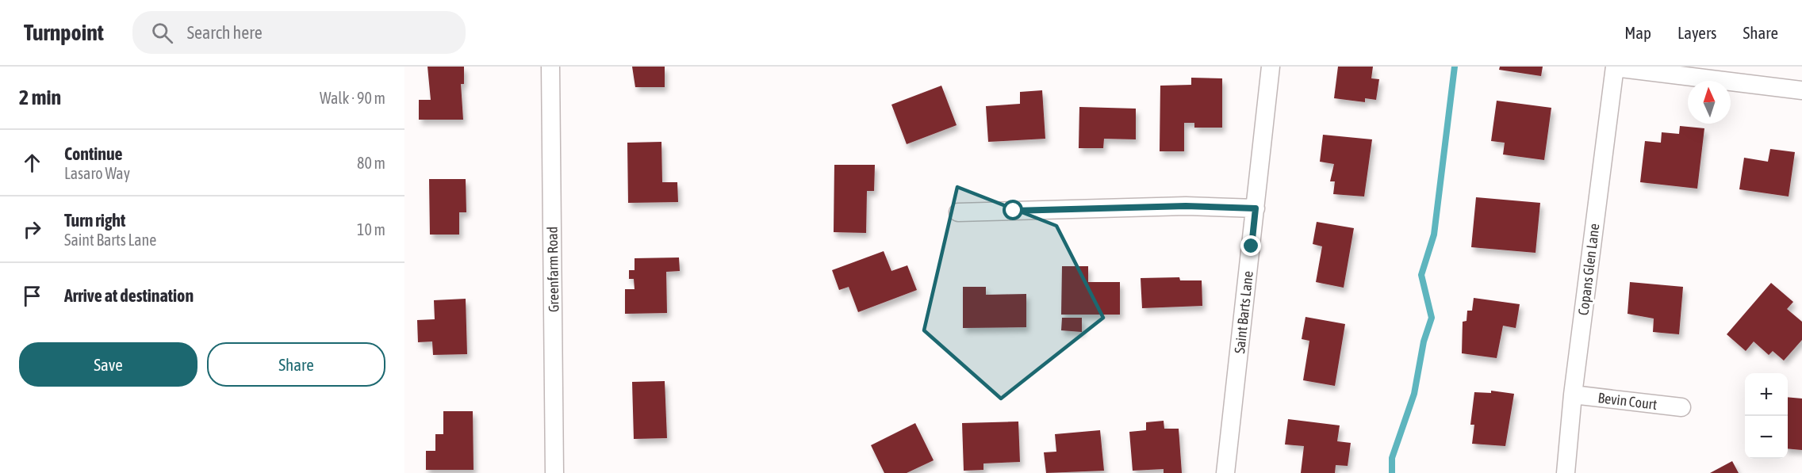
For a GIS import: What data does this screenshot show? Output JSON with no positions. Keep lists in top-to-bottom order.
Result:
{
  "streets": {
    "street": [
      "Greenfarm Road",
      "Copans Glen Lane",
      "Saint Barts Lane",
      "Bevin Court"
    ]
  },
  "crossings": [
    ["Copans Glen Lane", "Bevin Court"]
  ],
  "north": "top",
  "page": {
    "header": "Turnpoint",
    "search": "Search here",
    "nav": ["Map", "Layers", "Share"],
    "heading": ["2 min", "Walk · 90 m"],
    "list": [
      ["Continue", "Lasaro Way", "80 m"],
      ["Turn right", "Saint Barts Lane", "10 m"],
      "Arrive at destination"
    ],
    "buttons": ["Save", "Share"],
    "map_buttons": ["+", "−"]
  }
}
